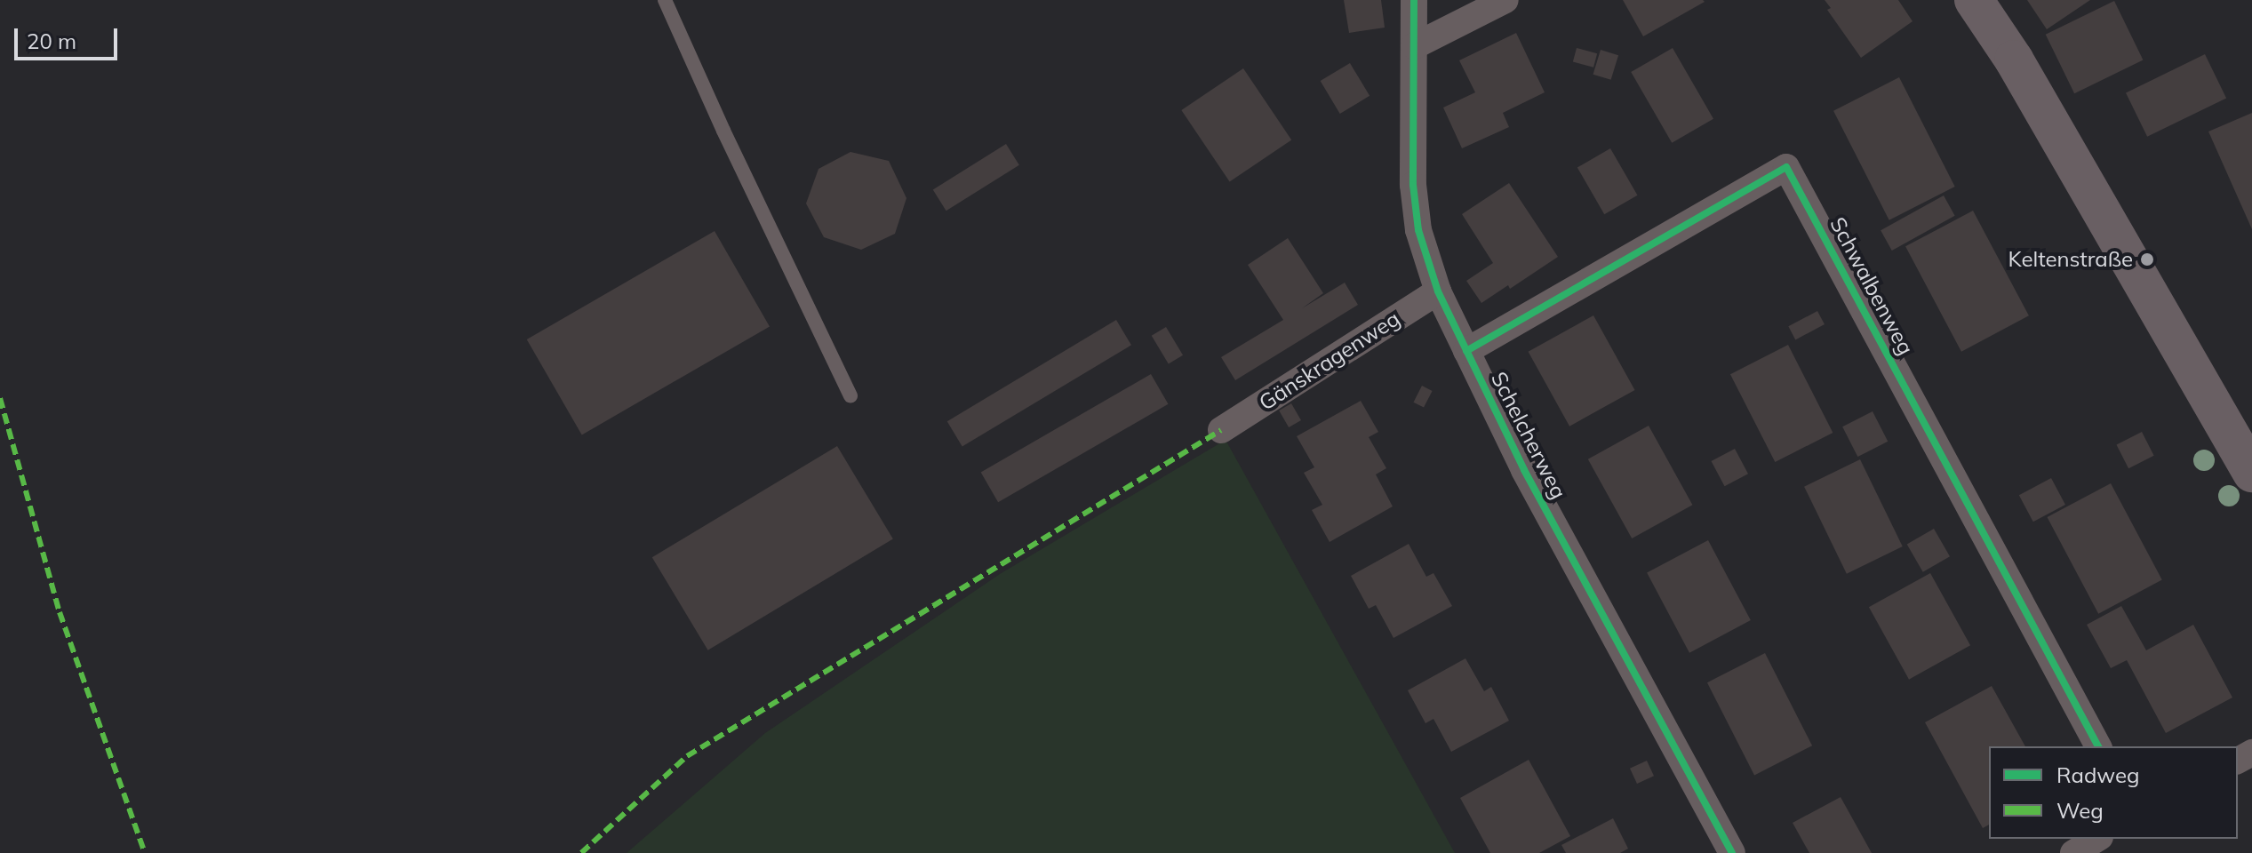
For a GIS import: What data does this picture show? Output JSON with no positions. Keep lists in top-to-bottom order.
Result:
{
  "streets": {
    "street": ["Schwalbenweg", "Gänskragenweg", "Schelcherweg"]
  },
  "crossings": [
    ["Schwalbenweg", "Schelcherweg"],
    ["Gänskragenweg", "Schelcherweg"]
  ],
  "places": ["Keltenstraße"],
  "legend": ["Radweg", "Weg"],
  "scale_bar": "20 m"
}
